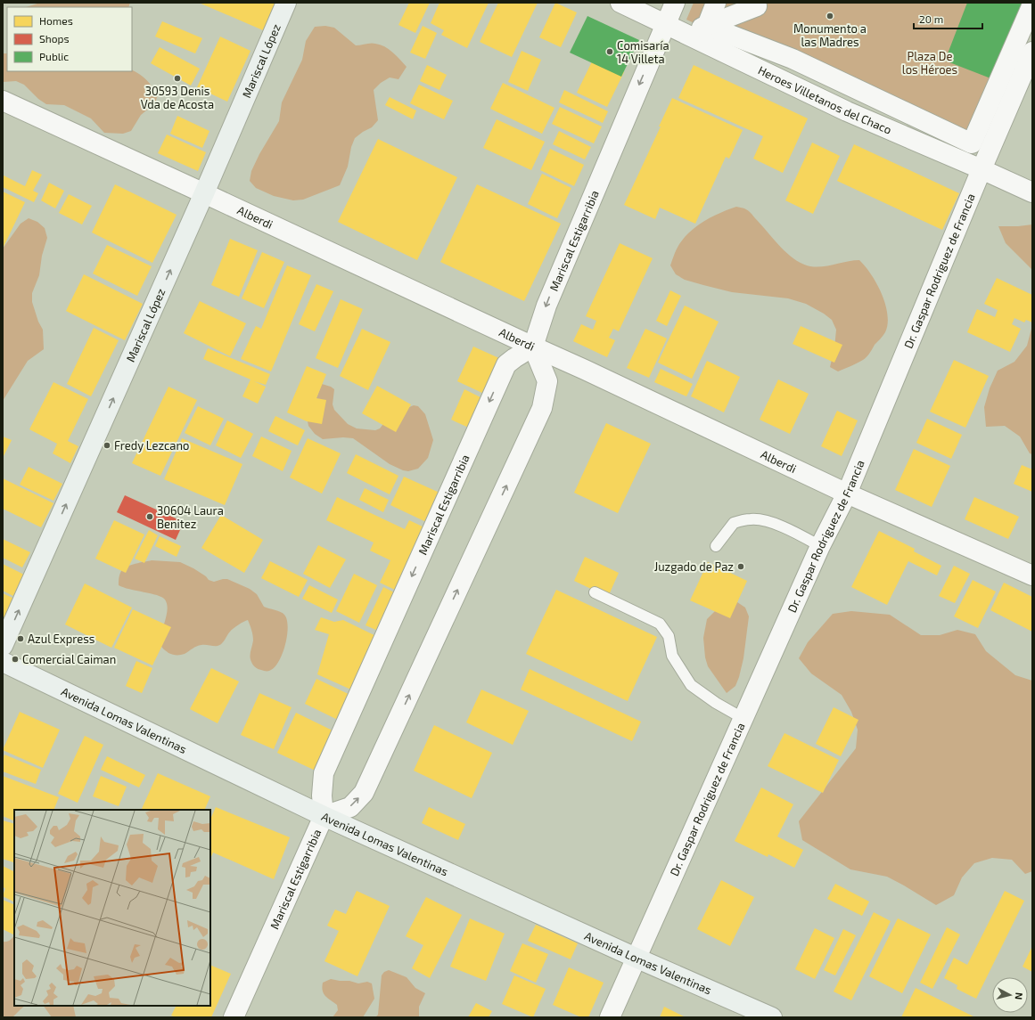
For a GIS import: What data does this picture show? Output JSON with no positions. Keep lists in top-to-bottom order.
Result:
{
  "streets": {
    "street": [
      "Mariscal López",
      "Heroes Villetanos del Chaco",
      "Alberdi",
      "Mariscal Estigarribia",
      "Dr. Gaspar Rodriguez de Francia",
      "Avenida Lomas Valentinas"
    ]
  },
  "crossings": [
    ["Mariscal López", "Alberdi"],
    ["Heroes Villetanos del Chaco", "Mariscal Estigarribia"],
    ["Heroes Villetanos del Chaco", "Dr. Gaspar Rodriguez de Francia"],
    ["Alberdi", "Mariscal Estigarribia"],
    ["Alberdi", "Dr. Gaspar Rodriguez de Francia"],
    ["Mariscal Estigarribia", "Avenida Lomas Valentinas"],
    ["Dr. Gaspar Rodriguez de Francia", "Avenida Lomas Valentinas"]
  ],
  "one_way": ["Mariscal López"],
  "parks": ["Plaza De los Héroes"],
  "places": [
    "Monumento a las Madres",
    "Comisaría 14 Villeta",
    "30593 Denis Vda de Acosta",
    "Fredy Lezcano",
    "30604 Laura Benitez",
    "Juzgado de Paz",
    "Azul Express",
    "Comercial Caiman"
  ],
  "legend": ["Homes", "Shops", "Public"],
  "scale_bar": "20 m",
  "north": "right"
}
